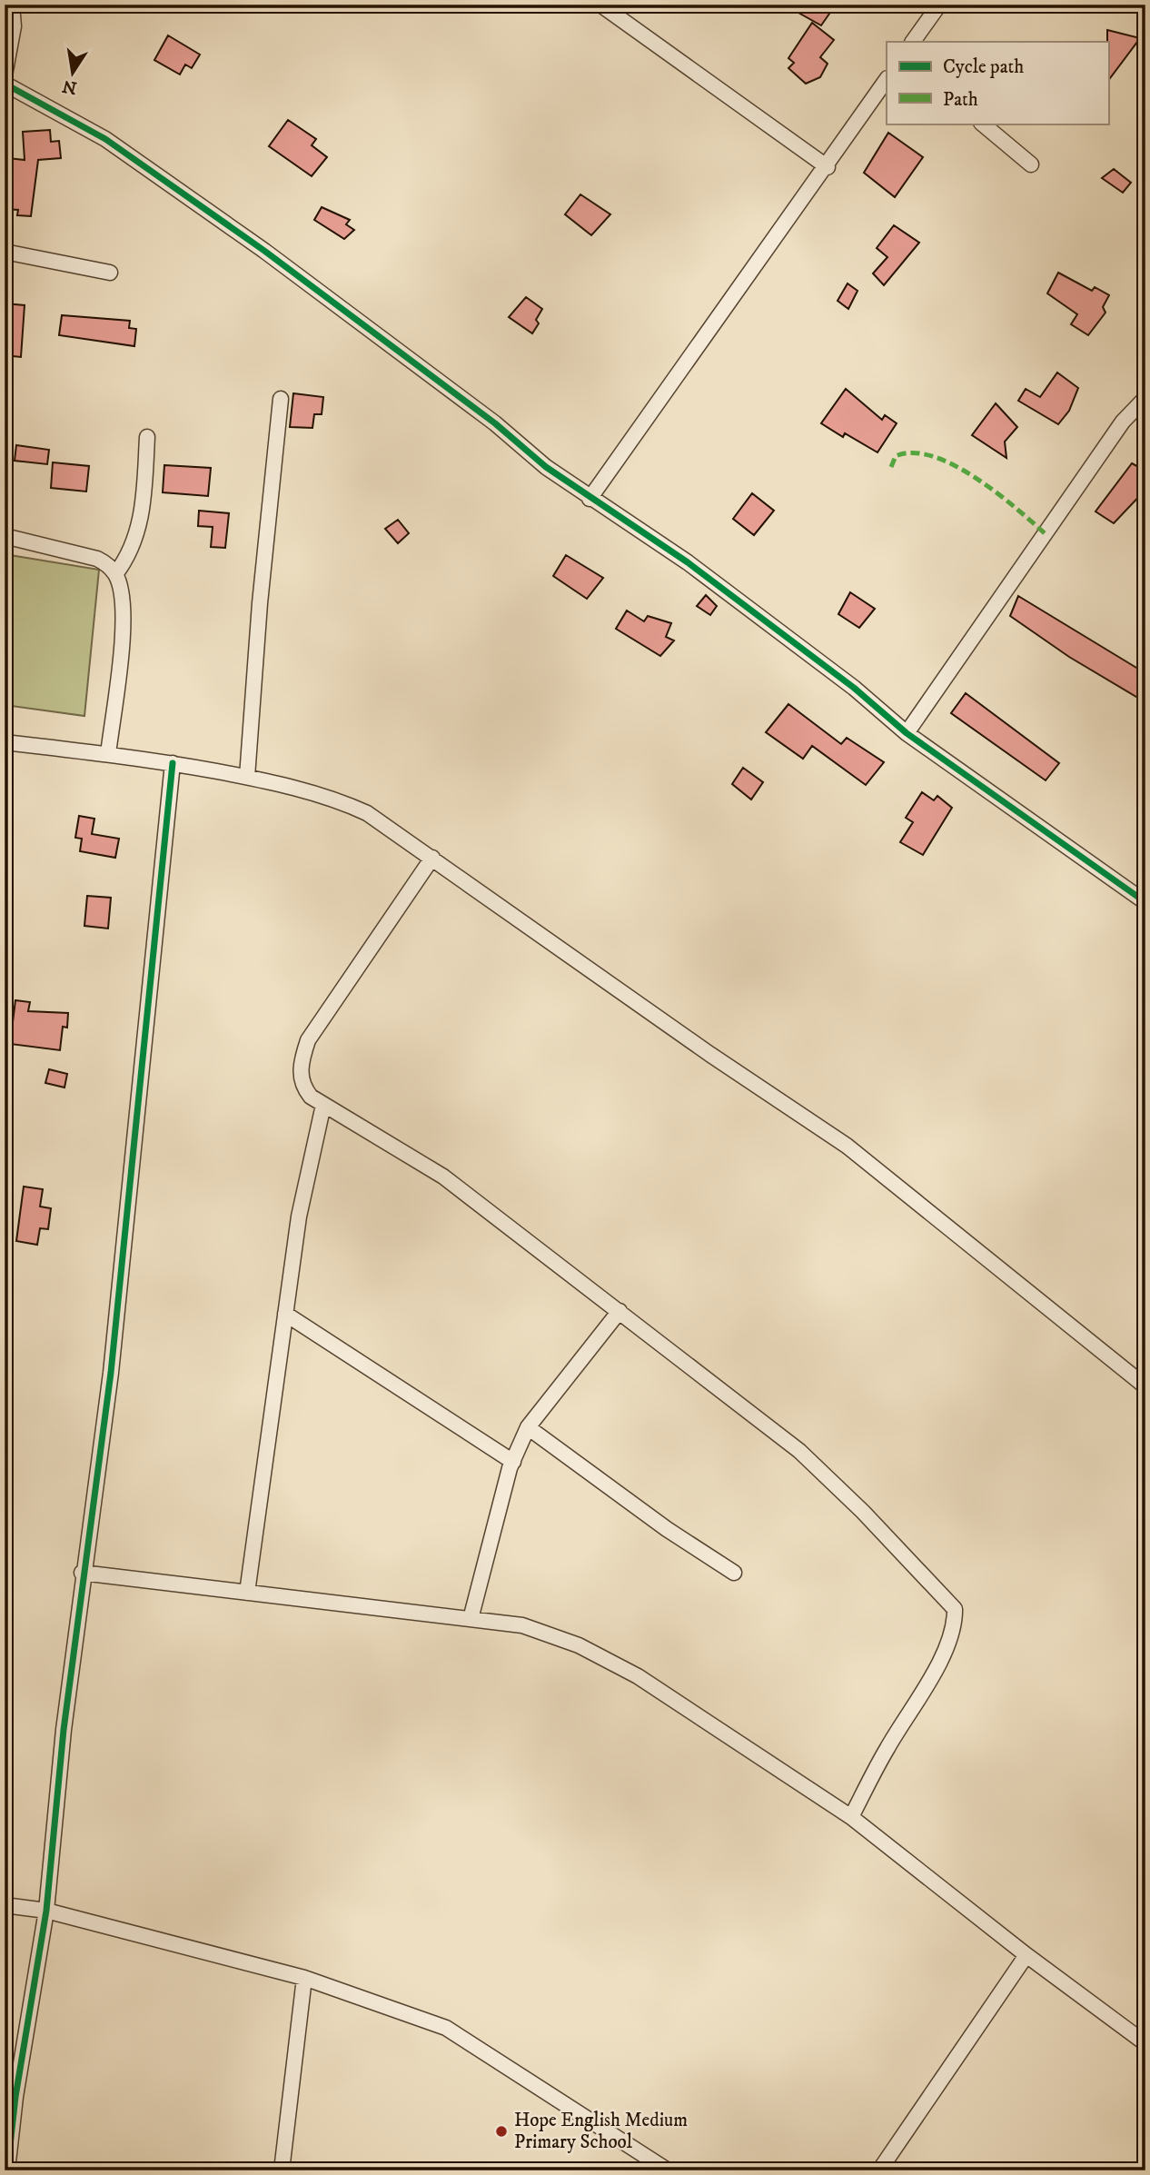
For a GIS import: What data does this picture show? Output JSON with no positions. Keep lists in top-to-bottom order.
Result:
{
  "places": ["Hope English Medium Primary School"],
  "legend": ["Cycle path", "Path"],
  "north": "bottom"
}
